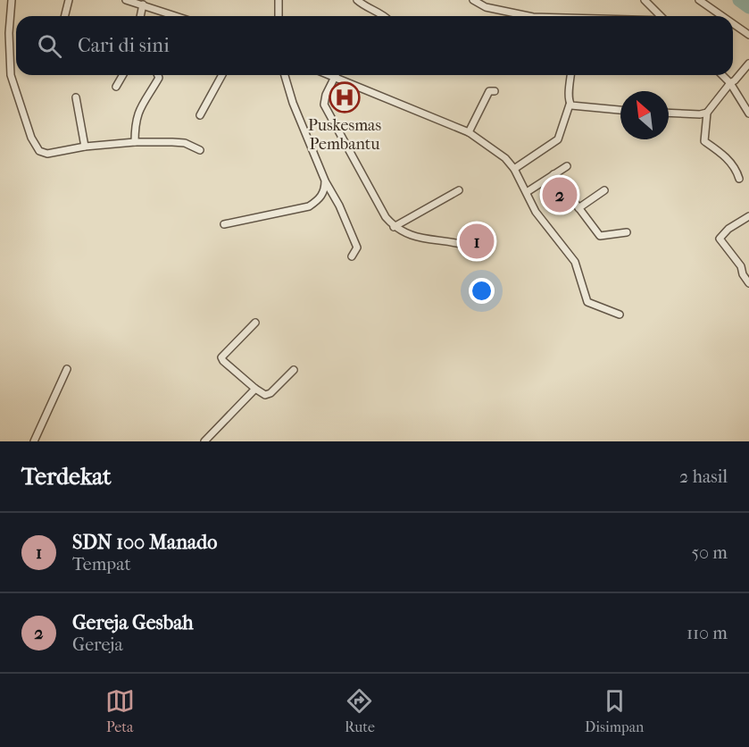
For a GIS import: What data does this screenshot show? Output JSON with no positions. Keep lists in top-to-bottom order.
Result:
{
  "places": {
    "hospital": ["Puskesmas Pembantu"]
  },
  "north": "top left",
  "page": {
    "search": "Cari di sini",
    "pins": ["2", "1"],
    "heading": ["Terdekat", "2 hasil"],
    "list": [
      {
        "mark": "1",
        "name": "SDN 100 Manado",
        "note": "Tempat",
        "value": "50 m"
      },
      {
        "mark": "2",
        "name": "Gereja Gesbah",
        "note": "Gereja",
        "value": "110 m"
      }
    ],
    "nav": ["Peta", "Rute", "Disimpan"]
  }
}
